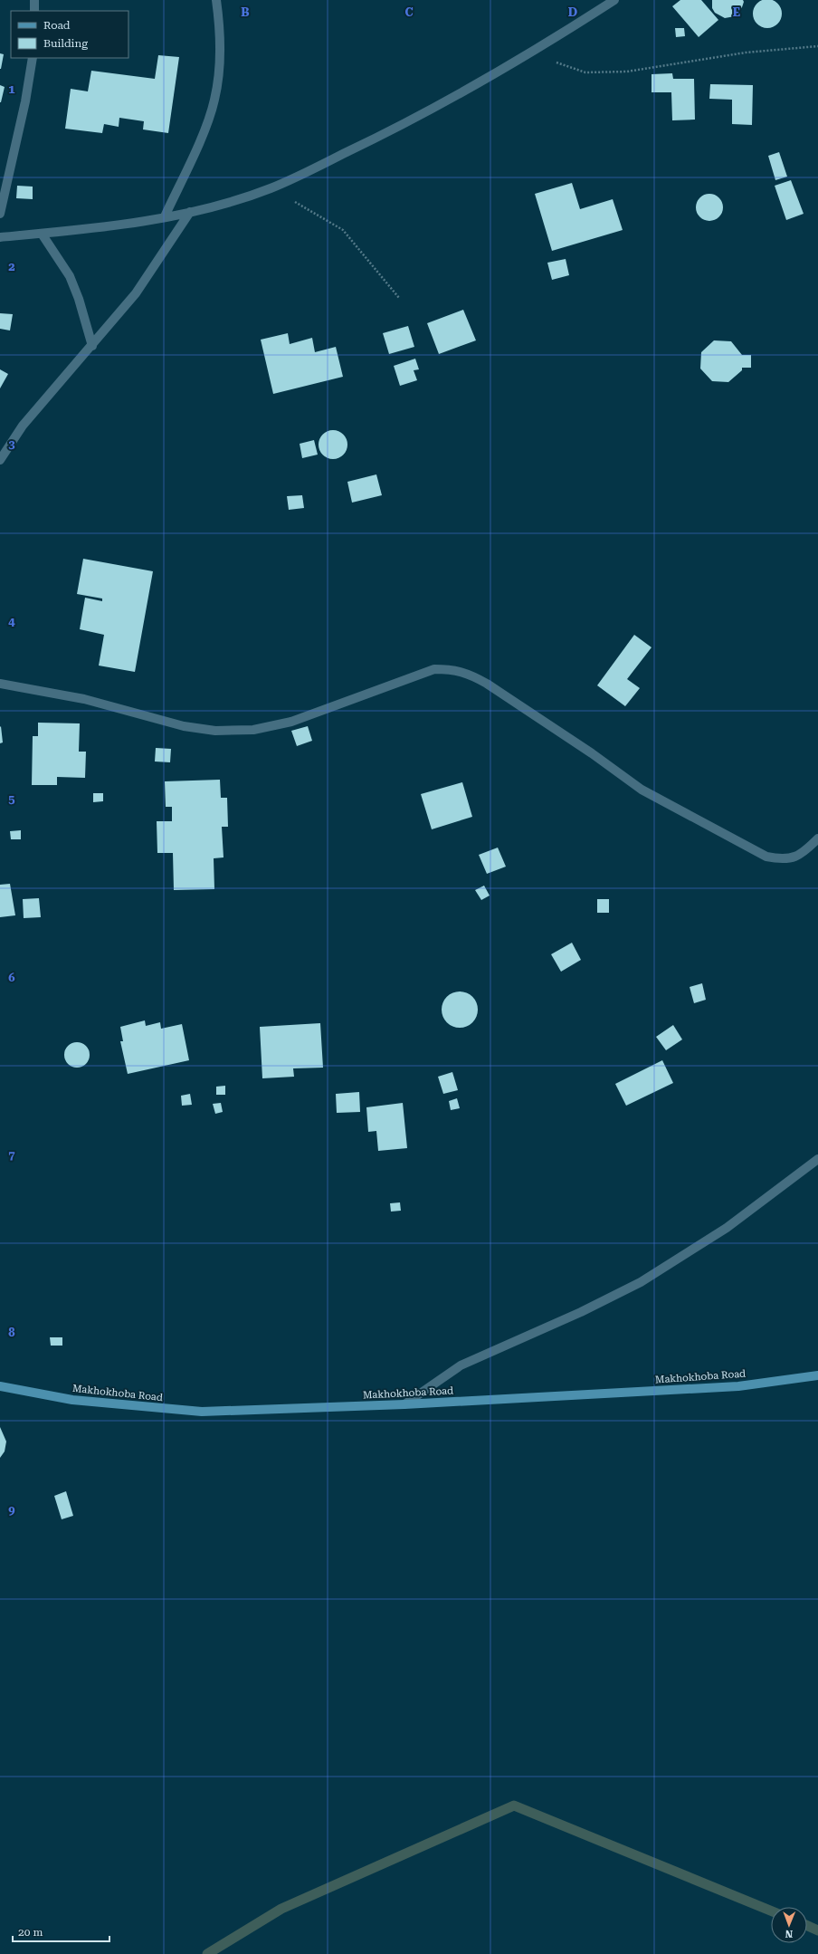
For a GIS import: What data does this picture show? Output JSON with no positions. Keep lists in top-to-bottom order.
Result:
{
  "streets": {
    "street": ["Makhokhoba Road"]
  },
  "legend": ["Road", "Building"],
  "scale_bar": "20 m",
  "north": "bottom",
  "grid": {
    "columns": [
      "B",
      "C",
      "D",
      "E"
    ],
    "rows": [
      "1",
      "2",
      "3",
      "4",
      "5",
      "6",
      "7",
      "8",
      "9"
    ]
  }
}
